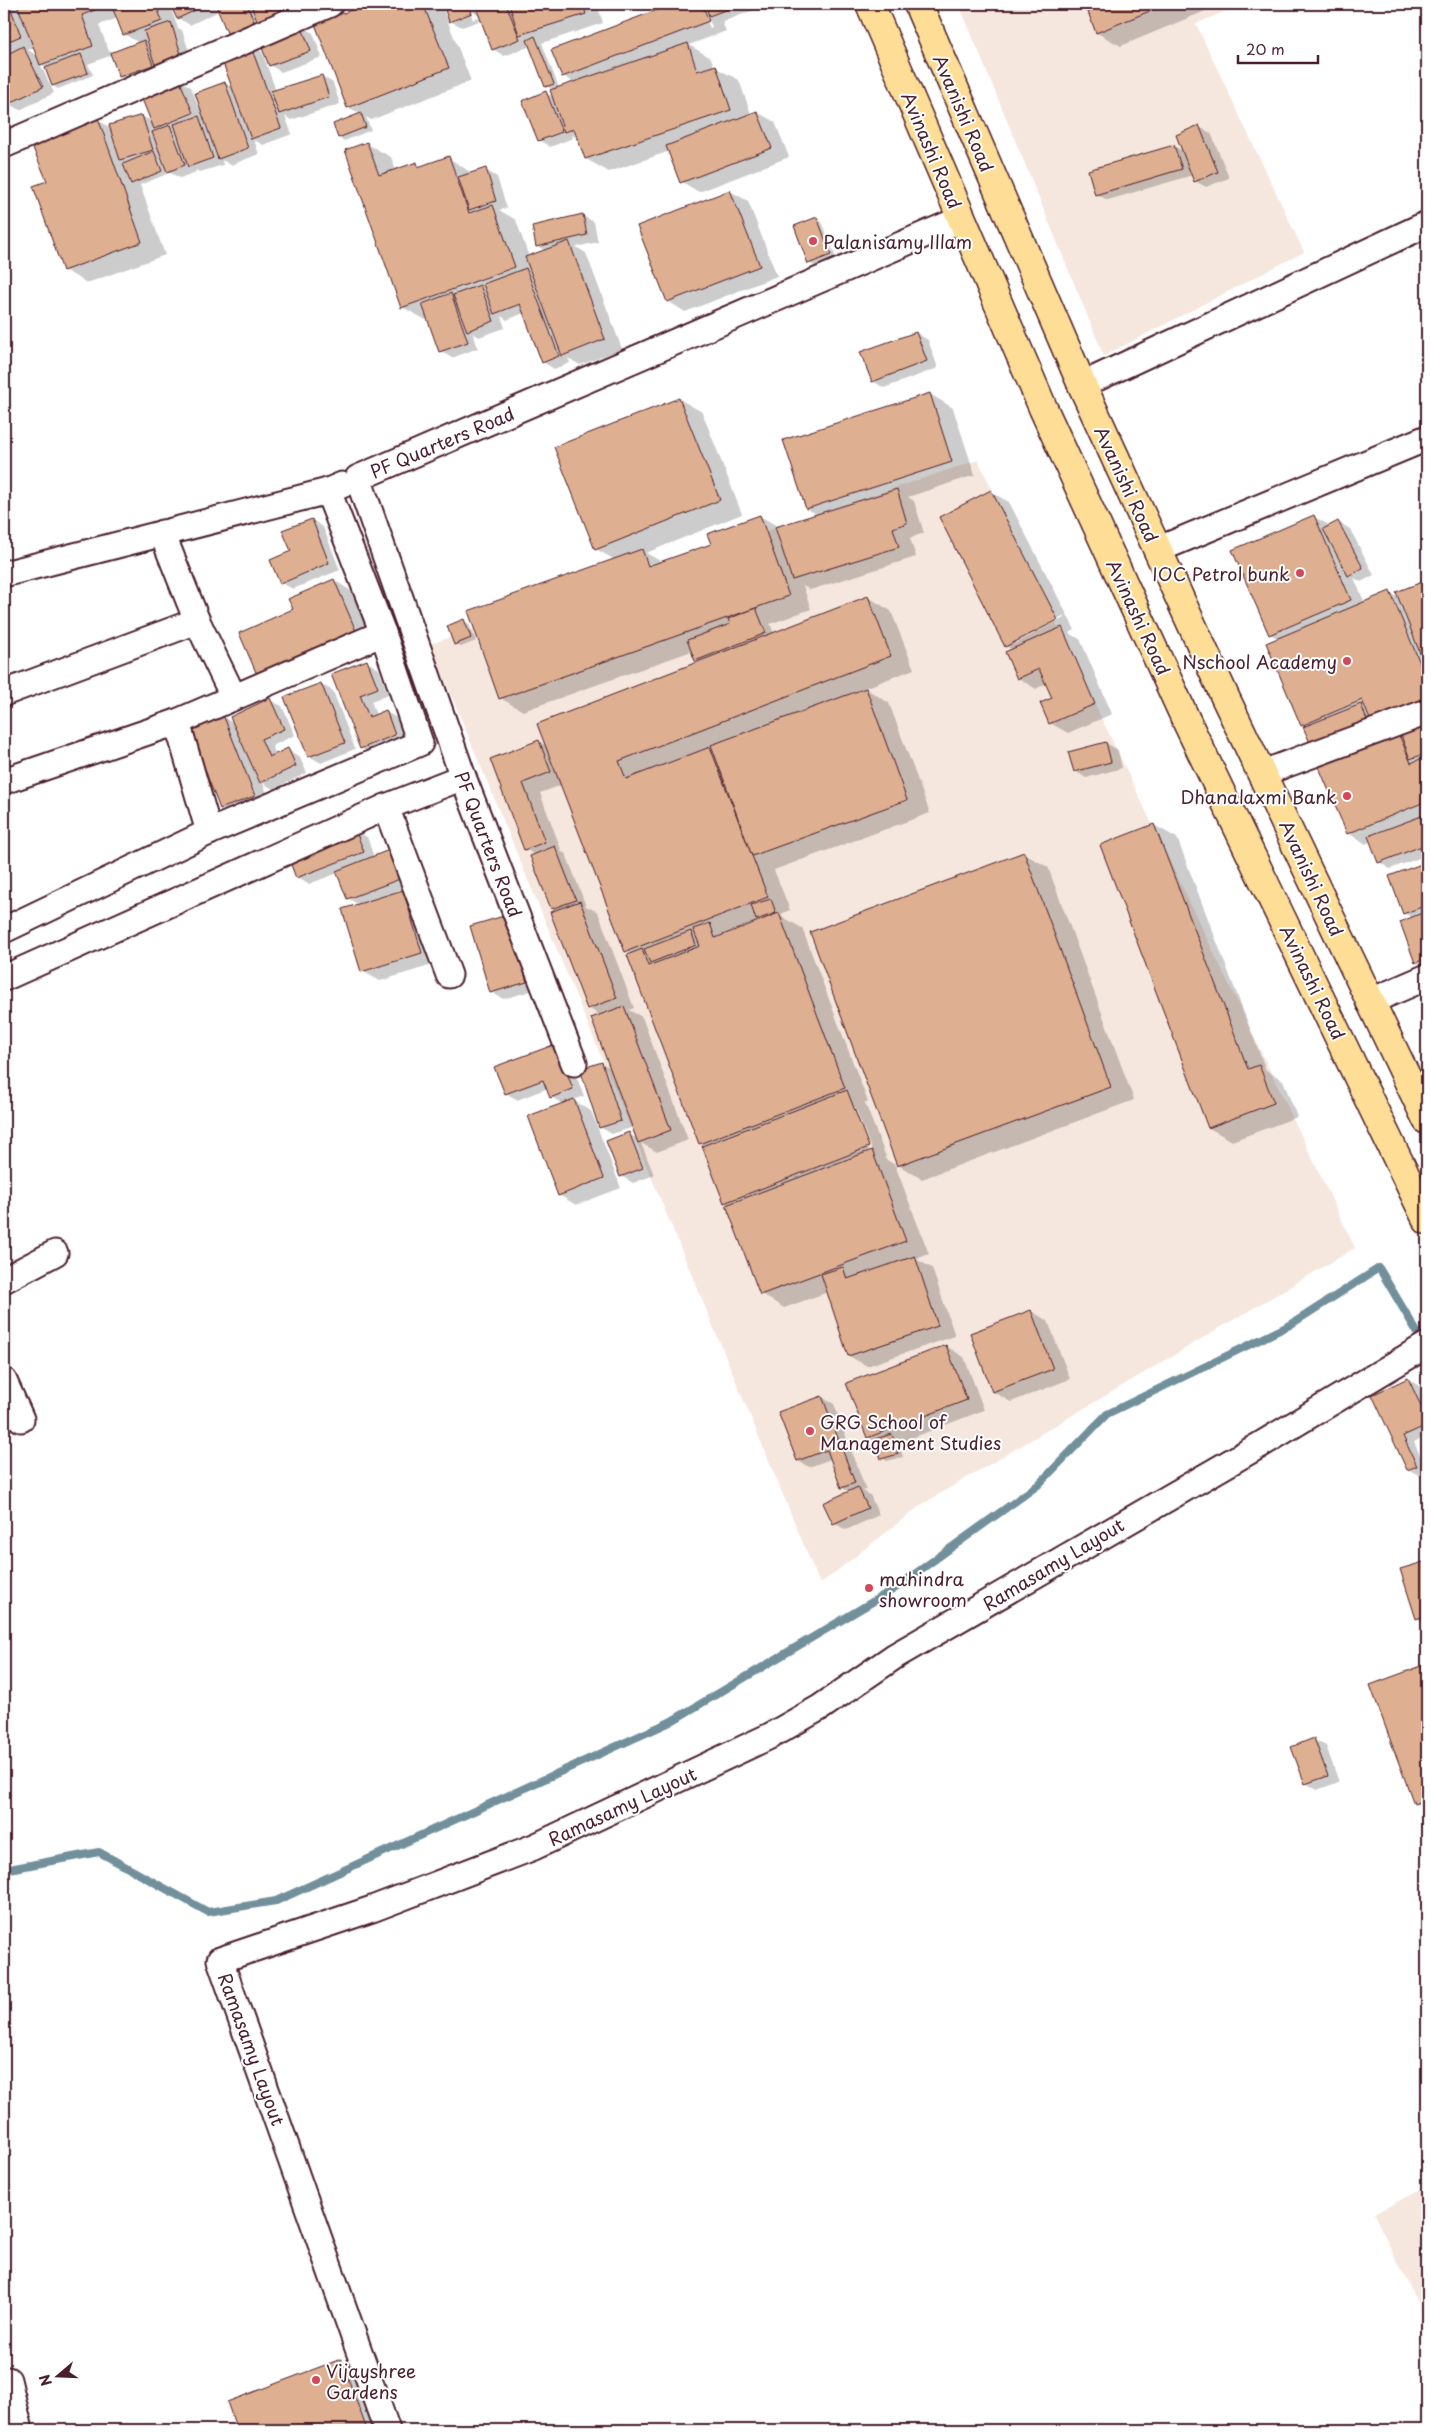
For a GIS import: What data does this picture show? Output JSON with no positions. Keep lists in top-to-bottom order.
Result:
{
  "streets": {
    "main road": ["Avanishi Road", "Avinashi Road"],
    "street": ["PF Quarters Road", "Ramasamy Layout"]
  },
  "crossings": [
    ["Avinashi Road", "PF Quarters Road"]
  ],
  "places": [
    "Palanisamy Illam",
    "IOC Petrol bunk",
    "Nschool Academy",
    "Dhanalaxmi Bank",
    "GRG School of Management Studies",
    "mahindra showroom",
    "Vijayshree Gardens"
  ],
  "scale_bar": "20 m",
  "north": "left"
}
